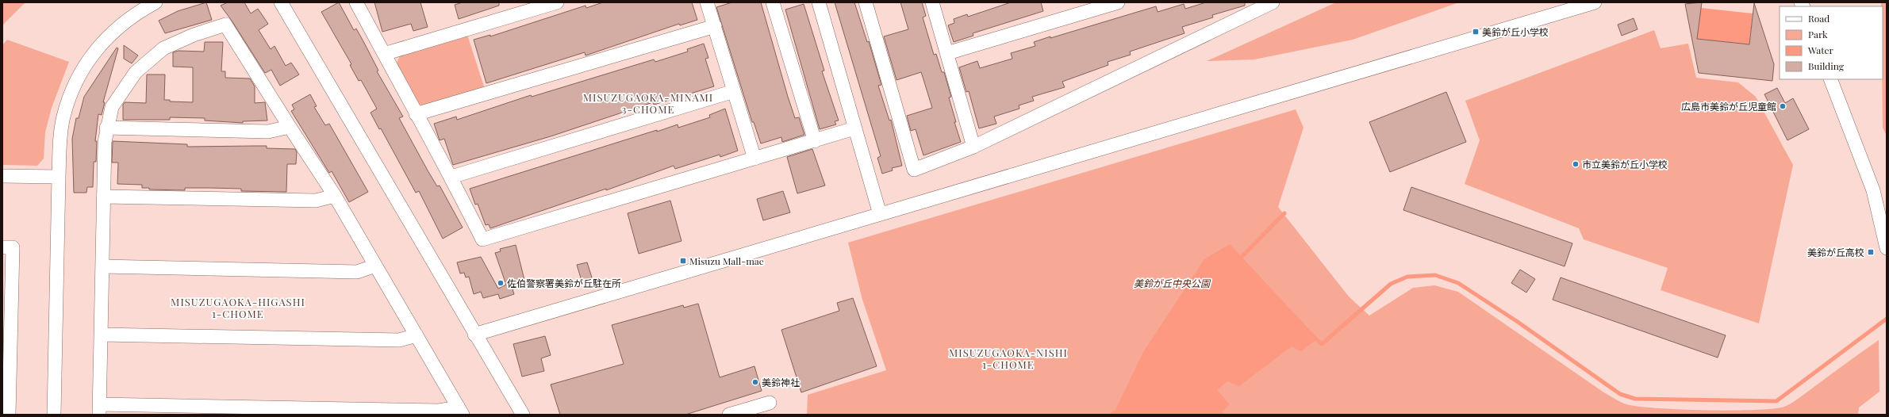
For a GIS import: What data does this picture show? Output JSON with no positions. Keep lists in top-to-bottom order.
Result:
{
  "districts": ["MISUZUGAOKA-MINAMI 3-CHOME", "MISUZUGAOKA-HIGASHI 1-CHOME", "MISUZUGAOKA-NISHI 1-CHOME"],
  "parks": ["美鈴が丘中央公園"],
  "places": {
    "transit": ["美鈴が丘小学校", "美鈴が丘高校", "Misuzu Mall-mae"],
    "other": [
      "広島市美鈴が丘児童館",
      "市立美鈴が丘小学校",
      "佐伯警察署美鈴が丘駐在所",
      "美鈴神社"
    ]
  },
  "legend": [
    "Road",
    "Park",
    "Water",
    "Building"
  ]
}
